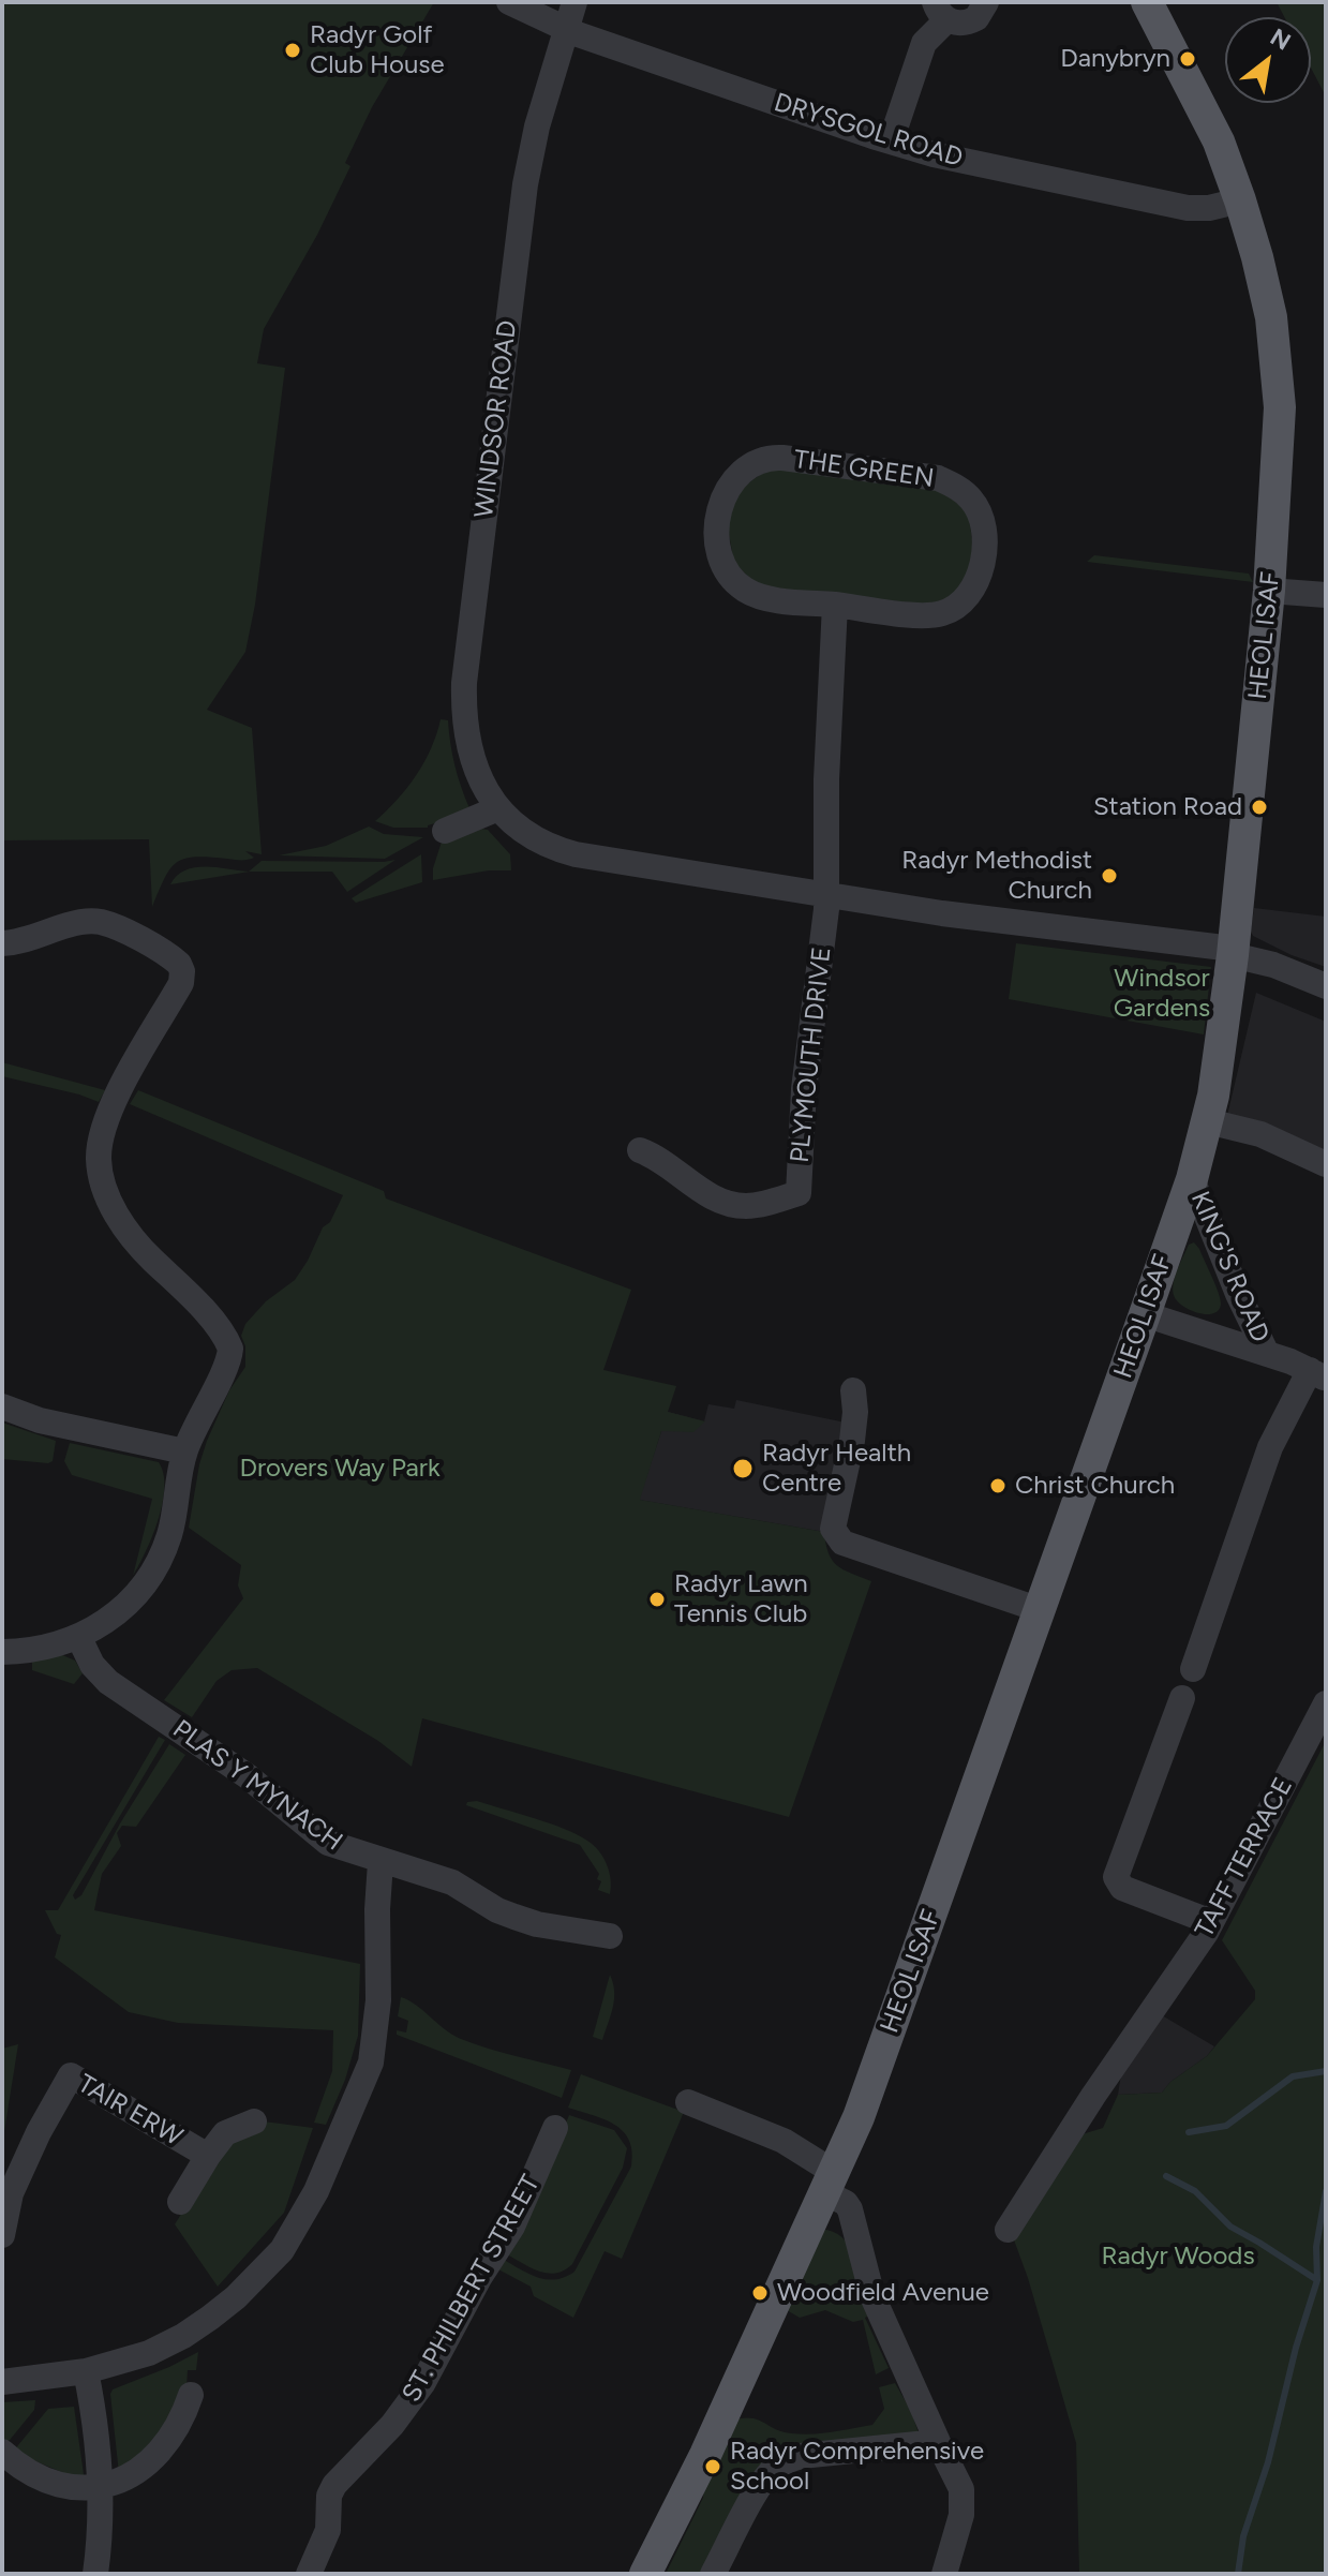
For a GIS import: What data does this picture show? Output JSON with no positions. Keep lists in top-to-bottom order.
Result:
{
  "streets": {
    "main road": ["HEOL ISAF"],
    "street": [
      "DRYSGOL ROAD",
      "WINDSOR ROAD",
      "THE GREEN",
      "PLYMOUTH DRIVE",
      "KING'S ROAD",
      "PLAS Y MYNACH",
      "TAFF TERRACE",
      "TAIR ERW",
      "ST. PHILBERT STREET"
    ]
  },
  "crossings": [
    ["DRYSGOL ROAD", "WINDSOR ROAD"],
    ["DRYSGOL ROAD", "HEOL ISAF"],
    ["WINDSOR ROAD", "HEOL ISAF"],
    ["WINDSOR ROAD", "PLYMOUTH DRIVE"],
    ["HEOL ISAF", "KING'S ROAD"]
  ],
  "parks": ["Windsor Gardens", "Drovers Way Park", "Radyr Woods"],
  "places": [
    "Radyr Golf Club House",
    "Danybryn",
    "Station Road",
    "Radyr Methodist Church",
    "Radyr Health Centre",
    "Christ Church",
    "Radyr Lawn Tennis Club",
    "Woodfield Avenue",
    "Radyr Comprehensive School"
  ],
  "north": "top right"
}
